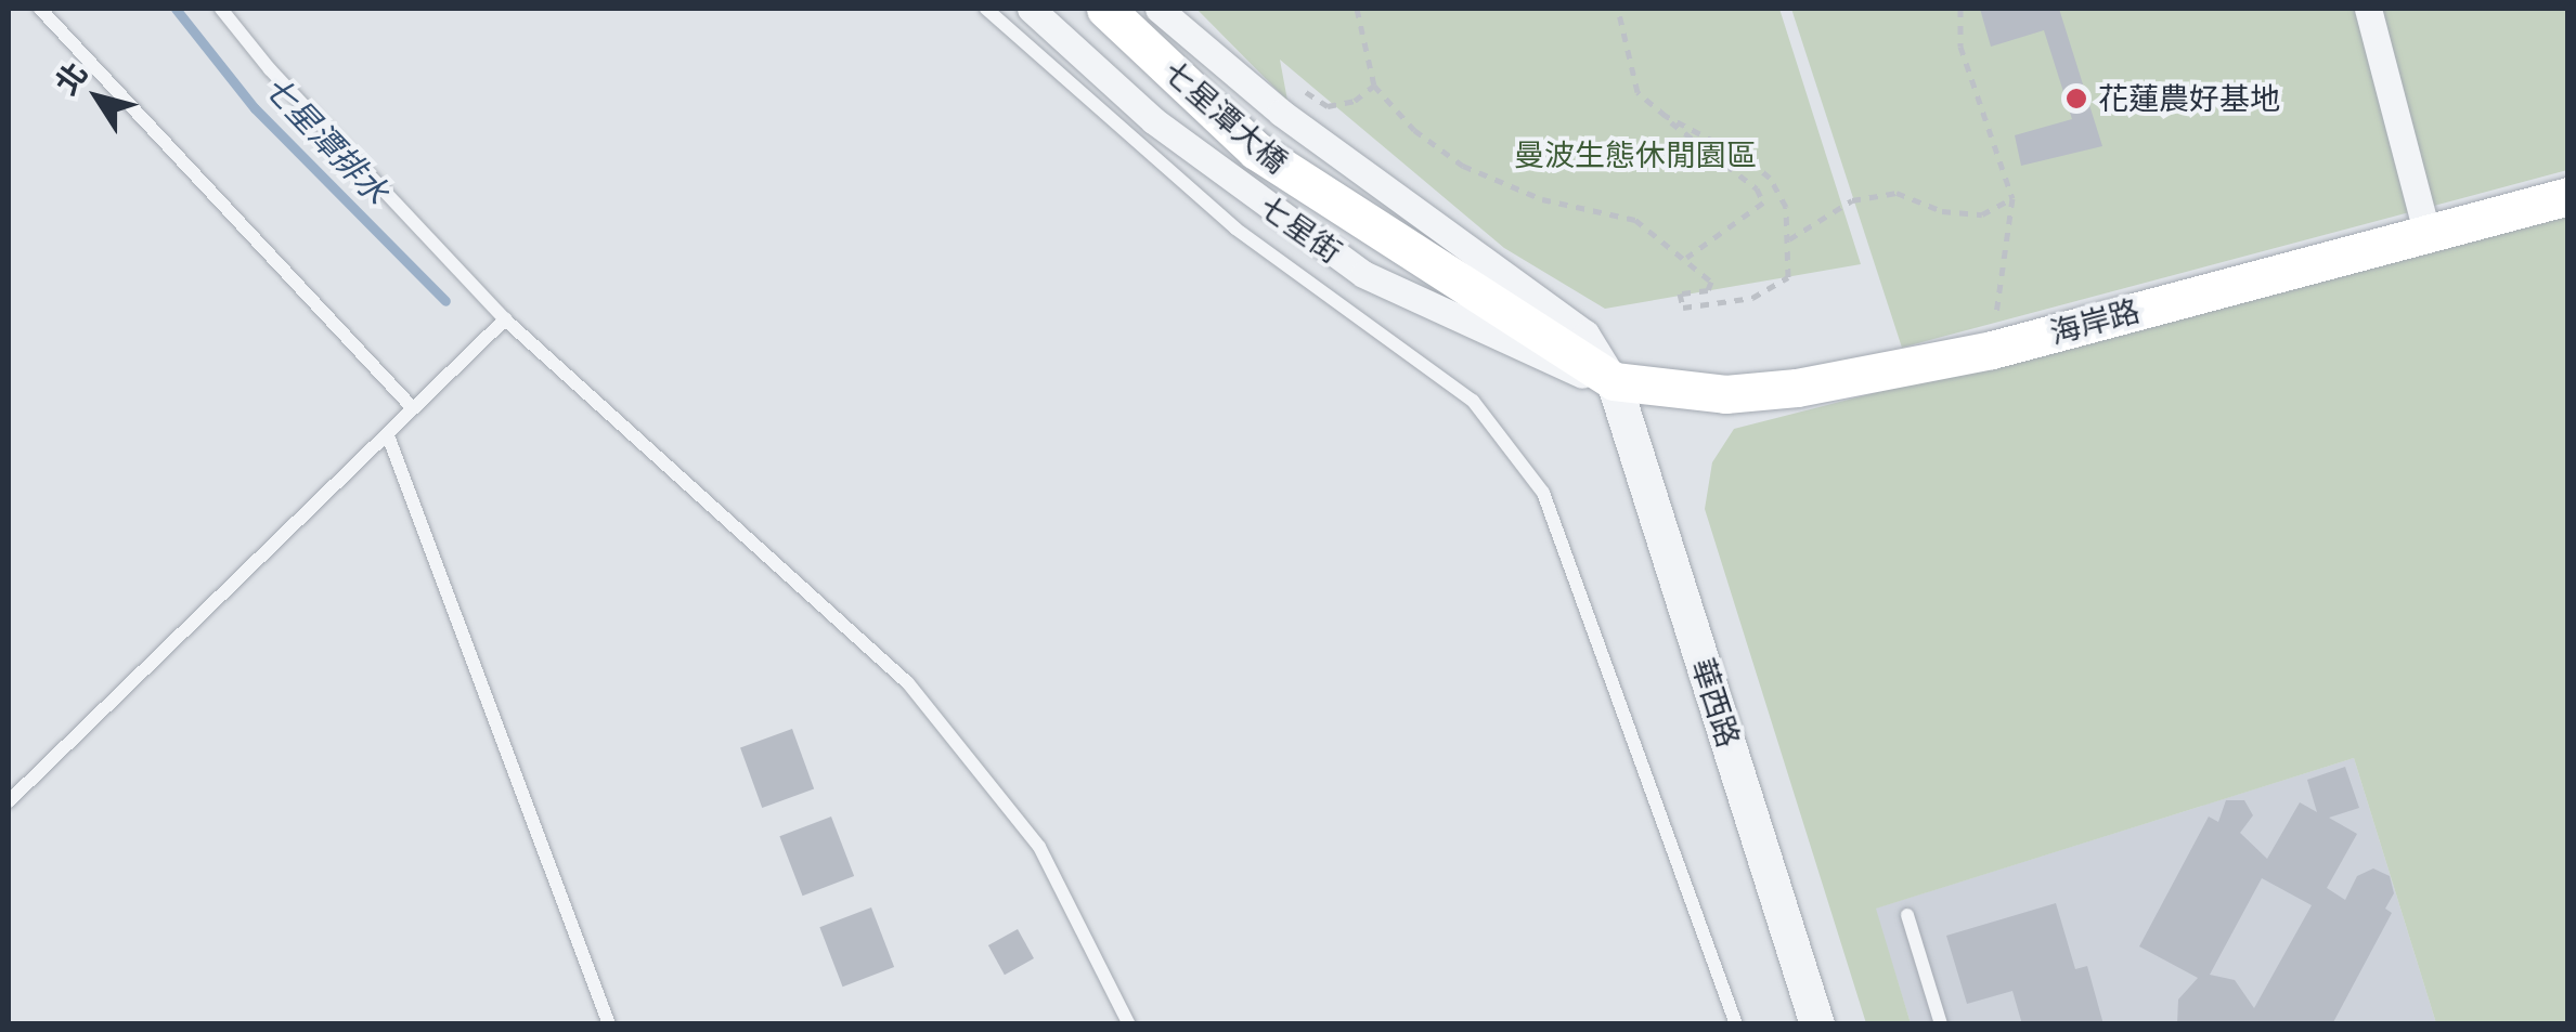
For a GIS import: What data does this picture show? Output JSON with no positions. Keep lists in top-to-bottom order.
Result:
{
  "streets": {
    "main road": ["七星潭大橋", "七星街", "海岸路"],
    "street": ["華西路"]
  },
  "crossings": [
    ["七星潭大橋", "七星街"],
    ["七星街", "海岸路"],
    ["七星街", "華西路"],
    ["海岸路", "華西路"]
  ],
  "water": ["七星潭排水"],
  "parks": ["曼波生態休閒園區"],
  "places": ["花蓮農好基地"],
  "north": "top left"
}
